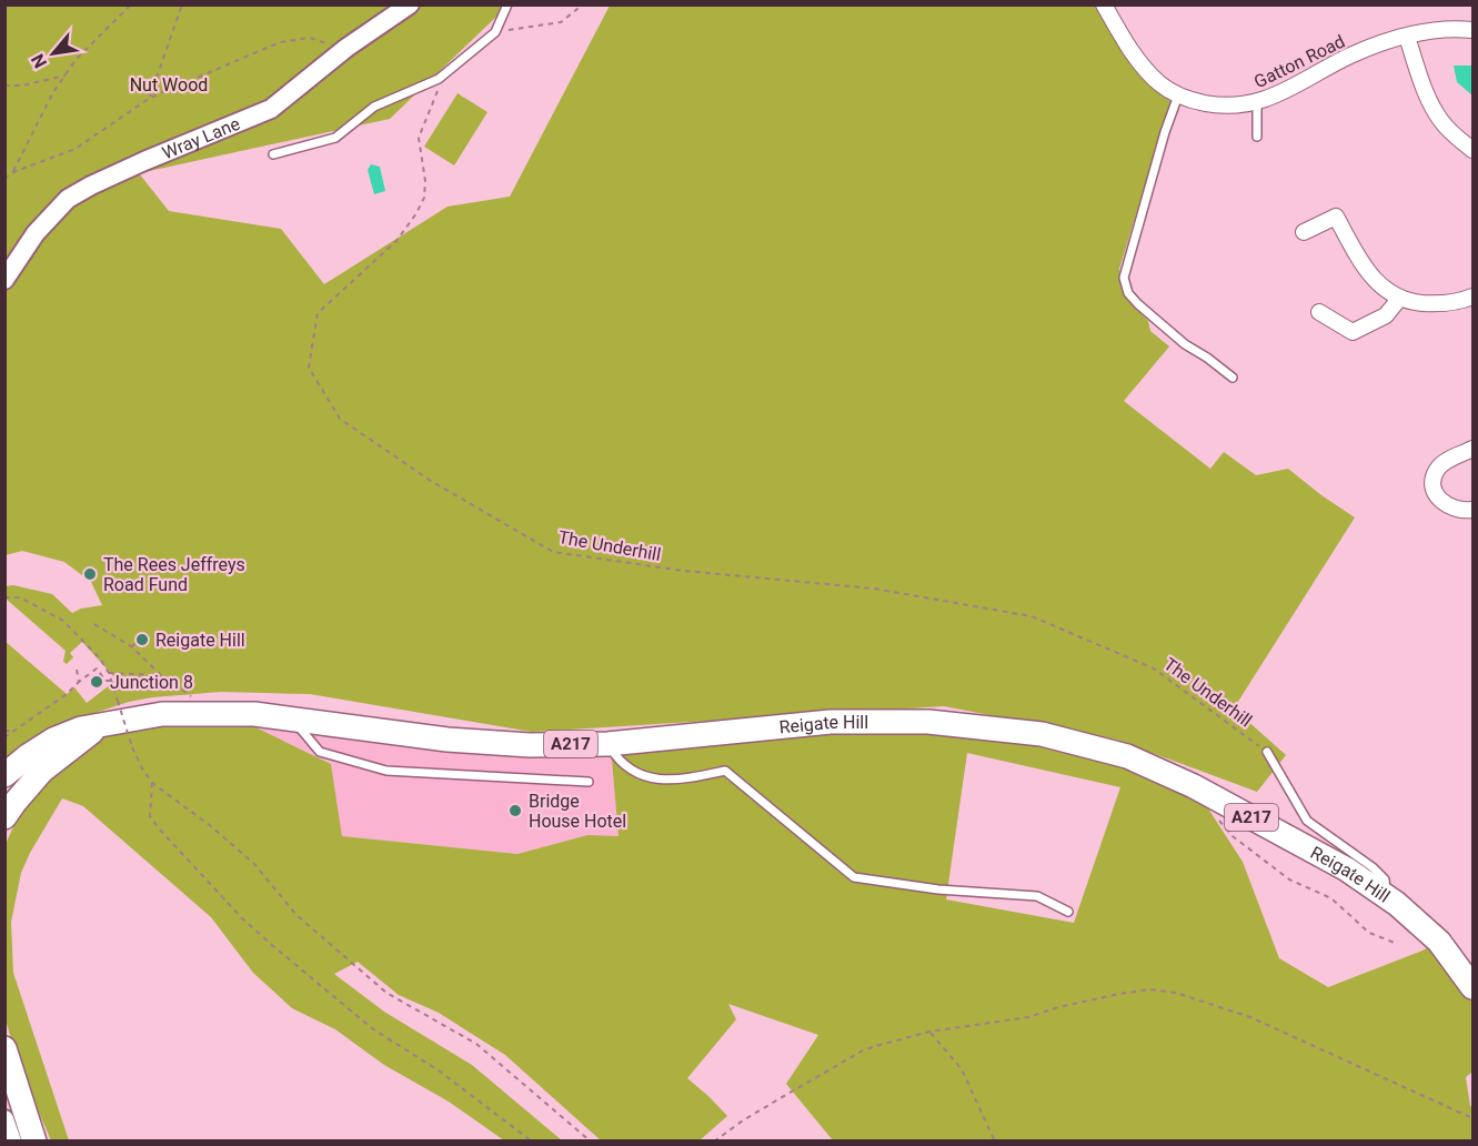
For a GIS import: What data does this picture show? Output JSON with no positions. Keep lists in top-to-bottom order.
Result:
{
  "streets": {
    "main road": ["Reigate Hill", "A217"],
    "street": ["Gatton Road", "Wray Lane"],
    "path": ["The Underhill"]
  },
  "parks": ["Nut Wood"],
  "places": [
    "The Rees Jeffreys Road Fund",
    "Reigate Hill",
    "Junction 8",
    "Bridge House Hotel"
  ],
  "north": "bottom left"
}
